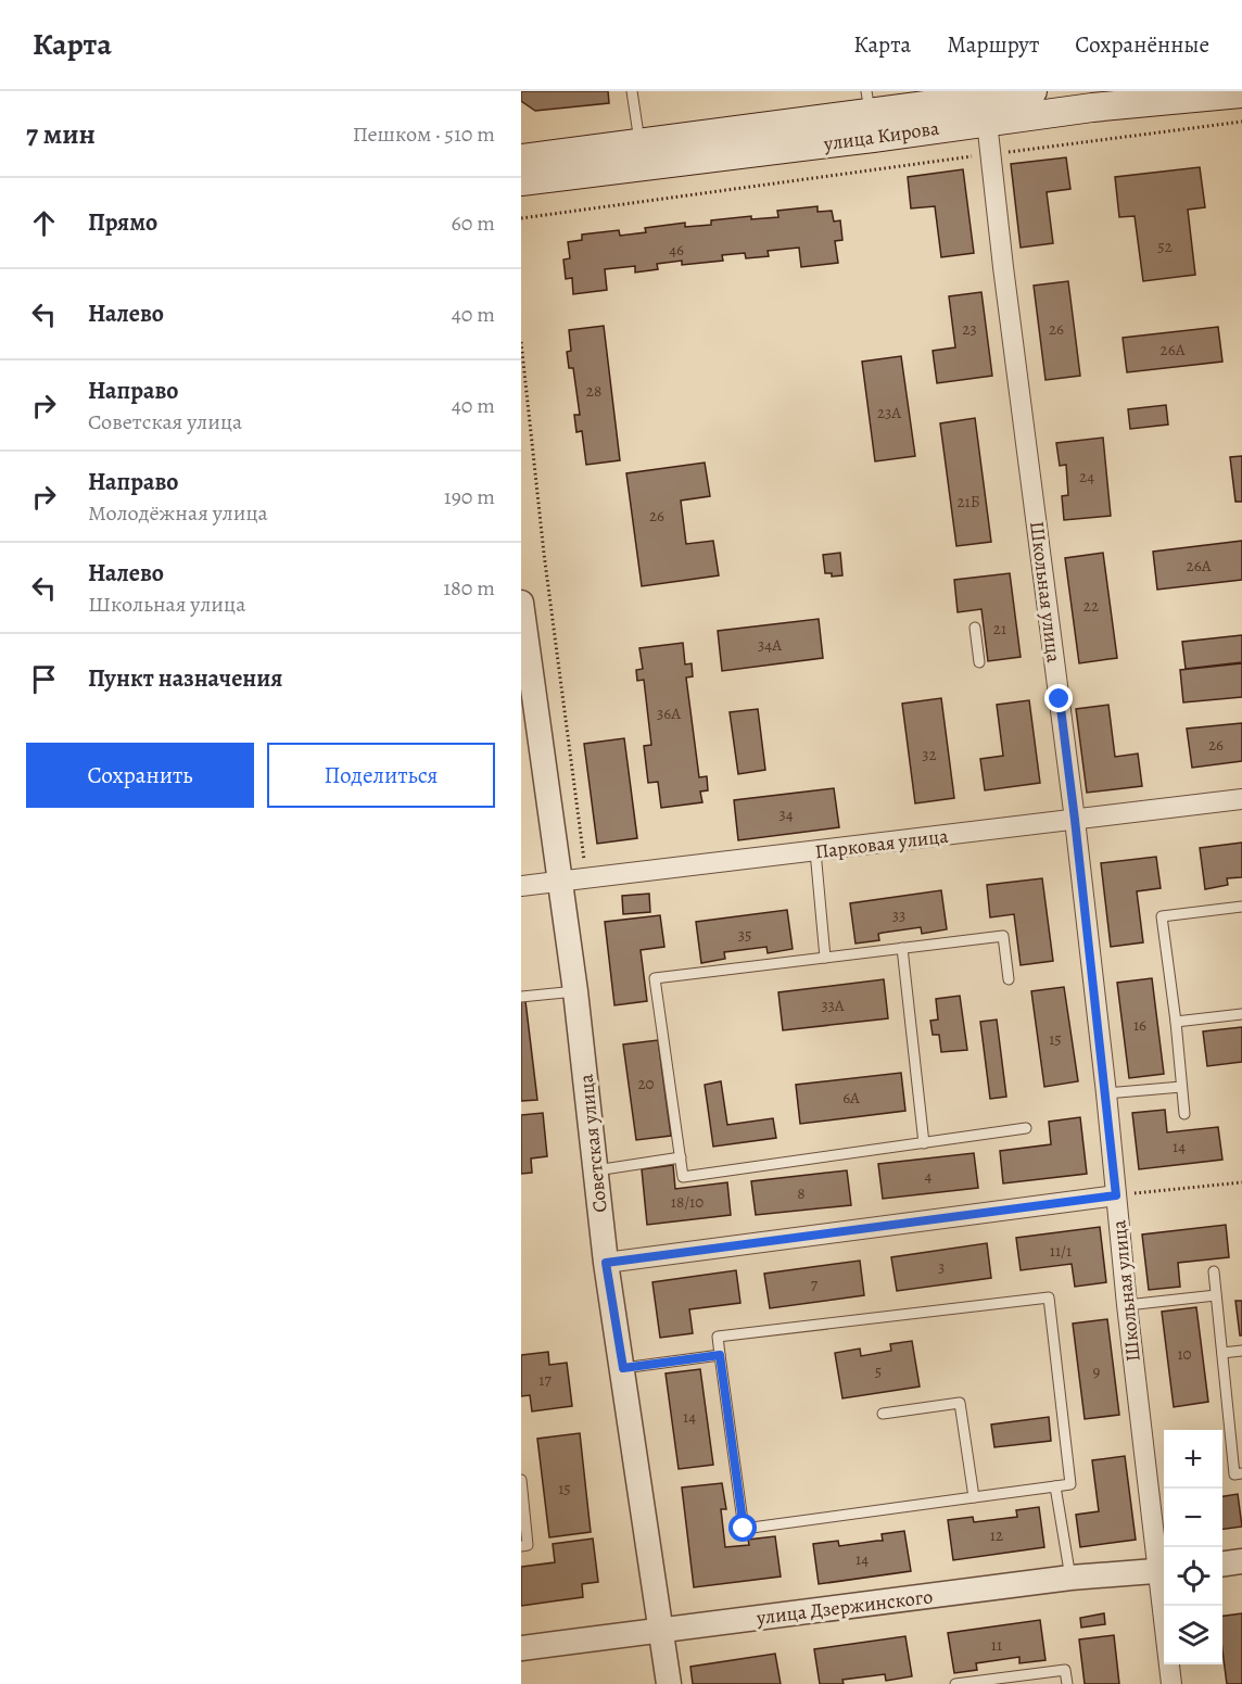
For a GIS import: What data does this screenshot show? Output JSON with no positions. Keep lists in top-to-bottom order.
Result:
{
  "streets": {
    "main road": ["улица Кирова"],
    "street": [
      "Школьная улица",
      "Парковая улица",
      "Советская улица",
      "улица Дзержинского"
    ]
  },
  "crossings": [
    ["улица Кирова", "Школьная улица"],
    ["Школьная улица", "Парковая улица"],
    ["Школьная улица", "улица Дзержинского"],
    ["Парковая улица", "Советская улица"],
    ["Советская улица", "улица Дзержинского"]
  ],
  "house_numbers": [
    "52",
    "46",
    "23",
    "26",
    "26А",
    "28",
    "23А",
    "24",
    "21Б",
    "26",
    "26А",
    "22",
    "21",
    "34А",
    "36А",
    "26",
    "32",
    "34",
    "33",
    "35",
    "33А",
    "16",
    "15",
    "20",
    "6А",
    "14",
    "4",
    "8",
    "18/10",
    "11/1",
    "3",
    "7",
    "10",
    "5",
    "9",
    "17",
    "14",
    "15",
    "12",
    "14",
    "11"
  ],
  "page": {
    "header": "Карта",
    "nav": ["Карта", "Маршрут", "Сохранённые"],
    "heading": ["7 мин", "Пешком · 510 m"],
    "list": [
      ["Прямо", "60 m"],
      ["Налево", "40 m"],
      ["Направо", "Советская улица", "40 m"],
      ["Направо", "Молодёжная улица", "190 m"],
      ["Налево", "Школьная улица", "180 m"],
      "Пункт назначения"
    ],
    "buttons": ["Сохранить", "Поделиться"],
    "map_buttons": ["+", "−"]
  }
}
